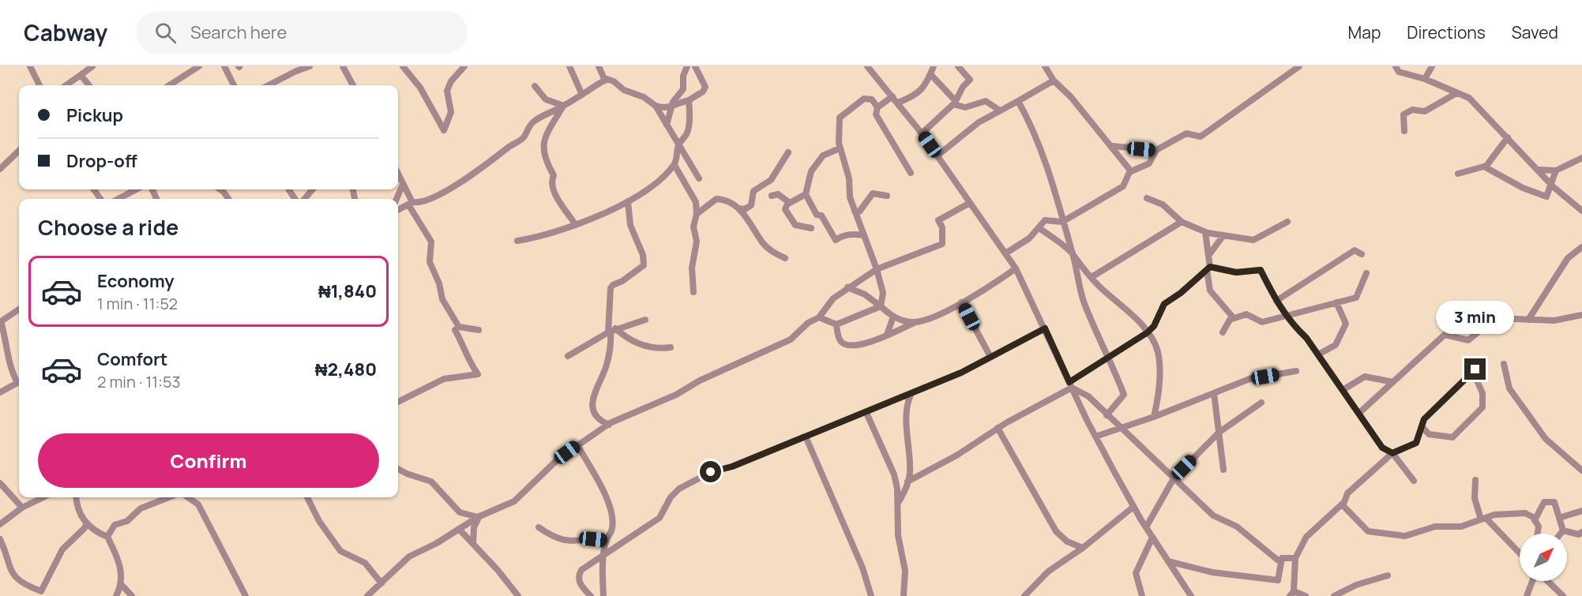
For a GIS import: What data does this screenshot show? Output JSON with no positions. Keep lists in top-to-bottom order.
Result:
{
  "north": "top right",
  "page": {
    "header": "Cabway",
    "search": "Search here",
    "nav": ["Map", "Directions", "Saved"],
    "banner": ["Pickup", "Drop-off"],
    "heading": "Choose a ride",
    "list": [
      {
        "name": "Economy",
        "note": "1 min · 11:52",
        "value": "₦1,840"
      },
      {
        "name": "Comfort",
        "note": "2 min · 11:53",
        "value": "₦2,480"
      }
    ],
    "bubble": "3 min",
    "buttons": "Confirm"
  }
}
